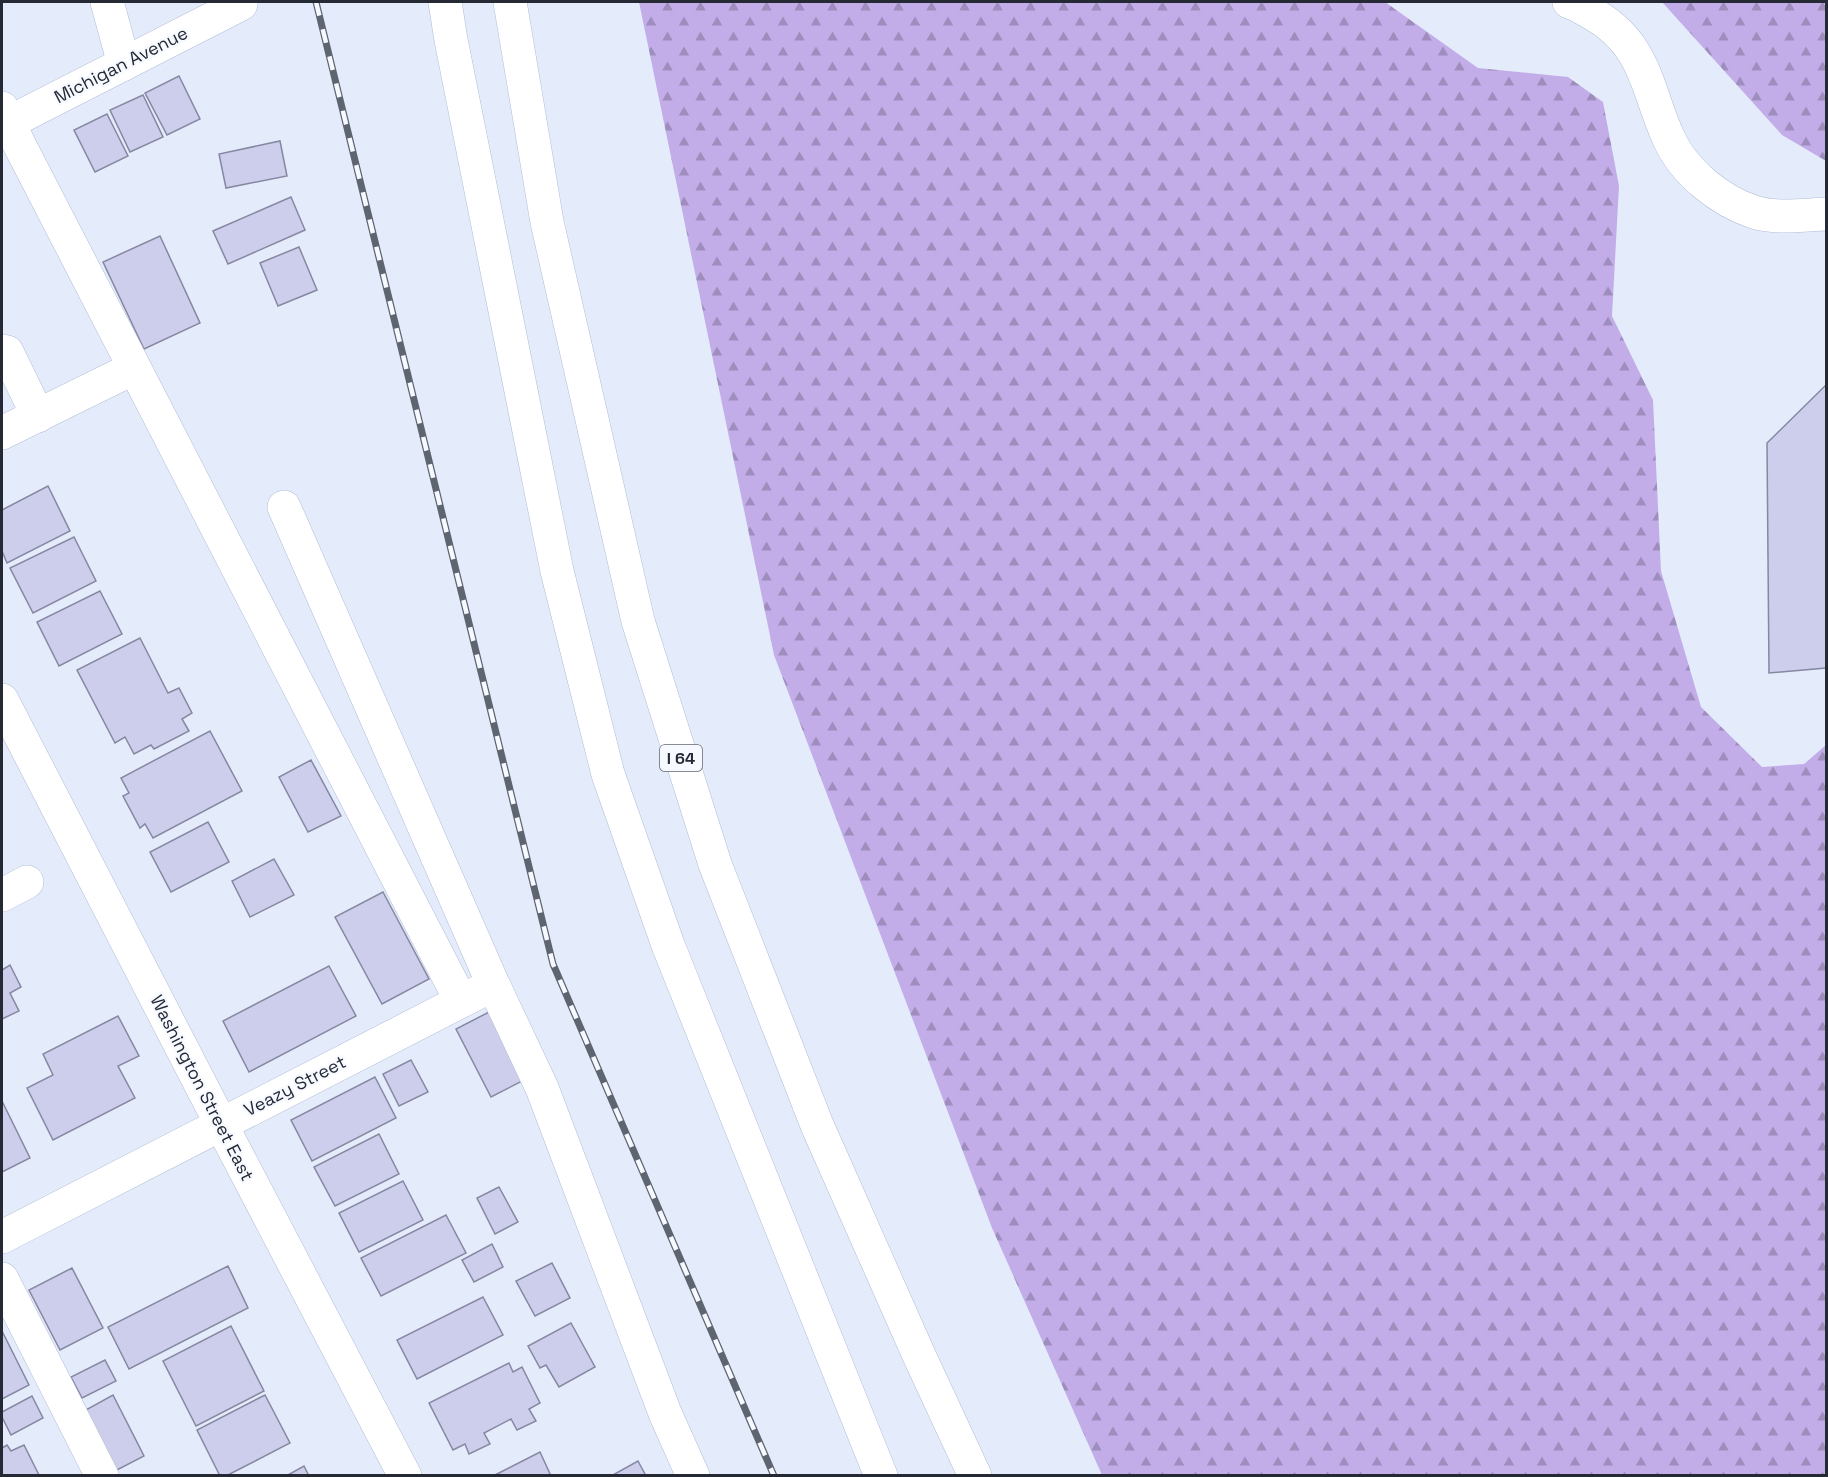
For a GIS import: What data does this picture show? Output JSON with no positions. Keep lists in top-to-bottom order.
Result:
{
  "streets": {
    "main road": [
      "Michigan Avenue",
      "I 64",
      "Veazy Street",
      "Washington Street East"
    ]
  },
  "crossings": [
    ["Veazy Street", "Washington Street East"]
  ]
}
